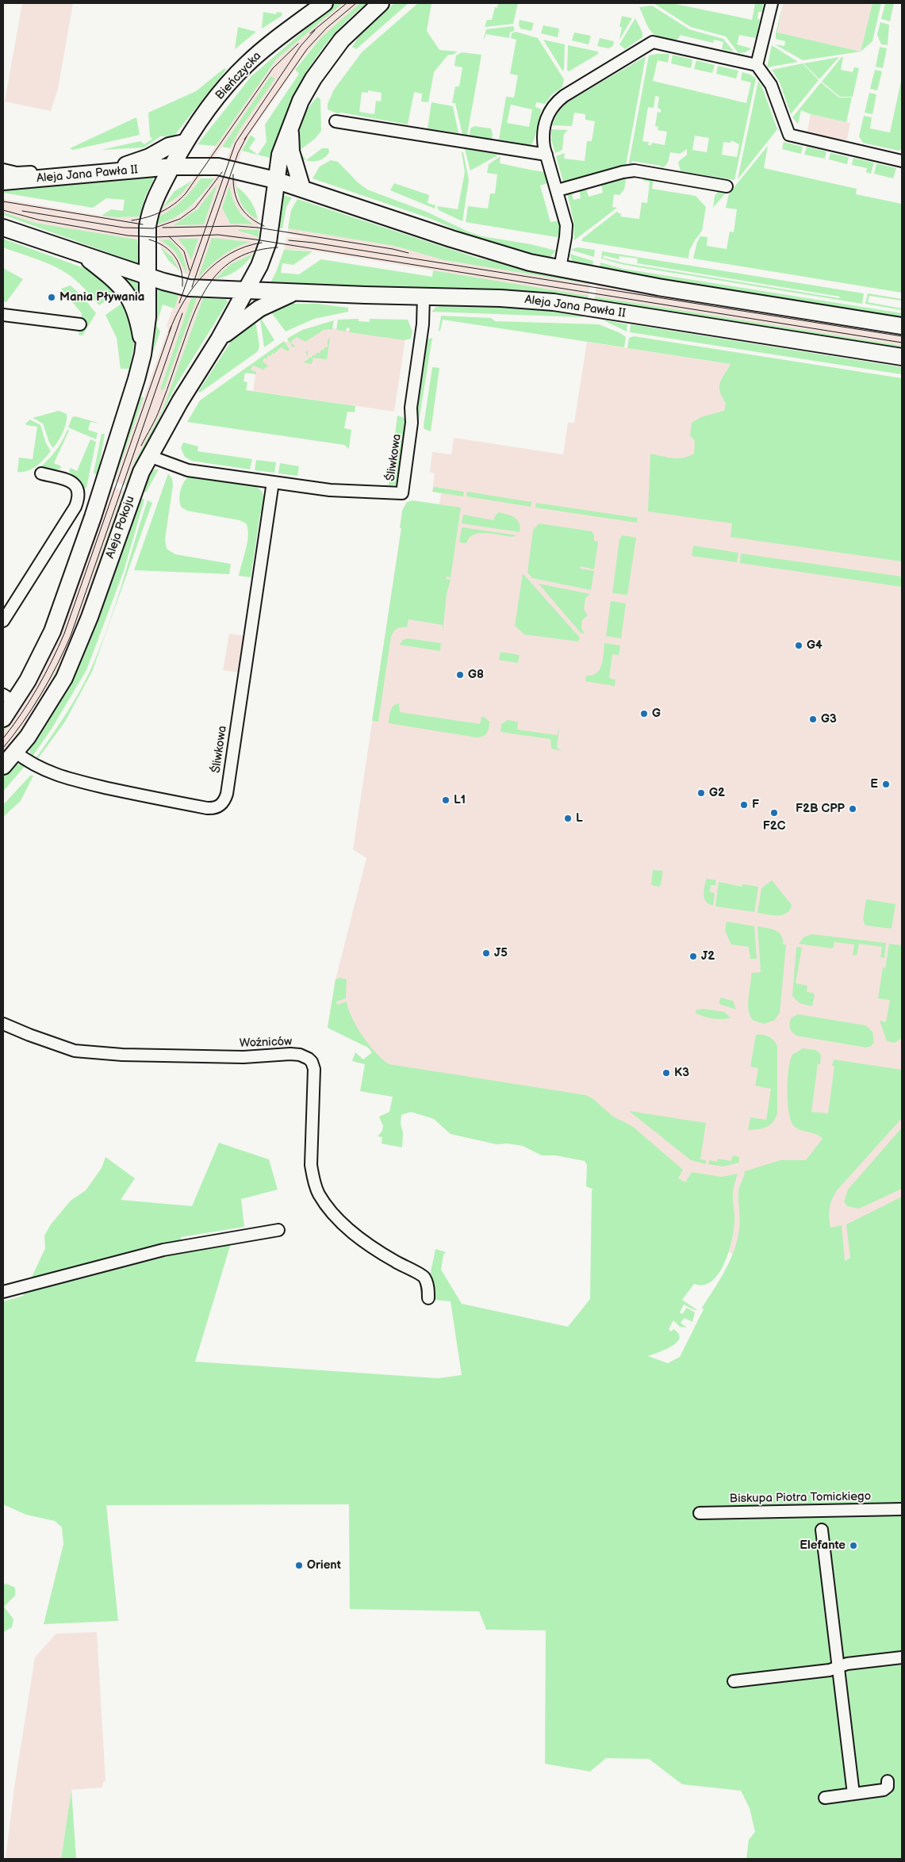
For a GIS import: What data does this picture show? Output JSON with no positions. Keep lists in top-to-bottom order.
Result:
{
  "streets": {
    "main road": ["Bieńczycka", "Aleja Jana Pawła II", "Aleja Pokoju"],
    "street": ["Śliwkowa", "Woźniców", "Biskupa Piotra Tomickiego"]
  },
  "crossings": [
    ["Bieńczycka", "Aleja Jana Pawła II"],
    ["Bieńczycka", "Aleja Pokoju"],
    ["Aleja Jana Pawła II", "Śliwkowa"],
    ["Aleja Jana Pawła II", "Aleja Pokoju"],
    ["Śliwkowa", "Aleja Pokoju"]
  ],
  "places": [
    "Mania Pływania",
    "G4",
    "G8",
    "G",
    "G3",
    "E",
    "G2",
    "L1",
    "F",
    "F2B CPP",
    "F2C",
    "L",
    "J5",
    "J2",
    "K3",
    "Elefante",
    "Orient"
  ]
}
